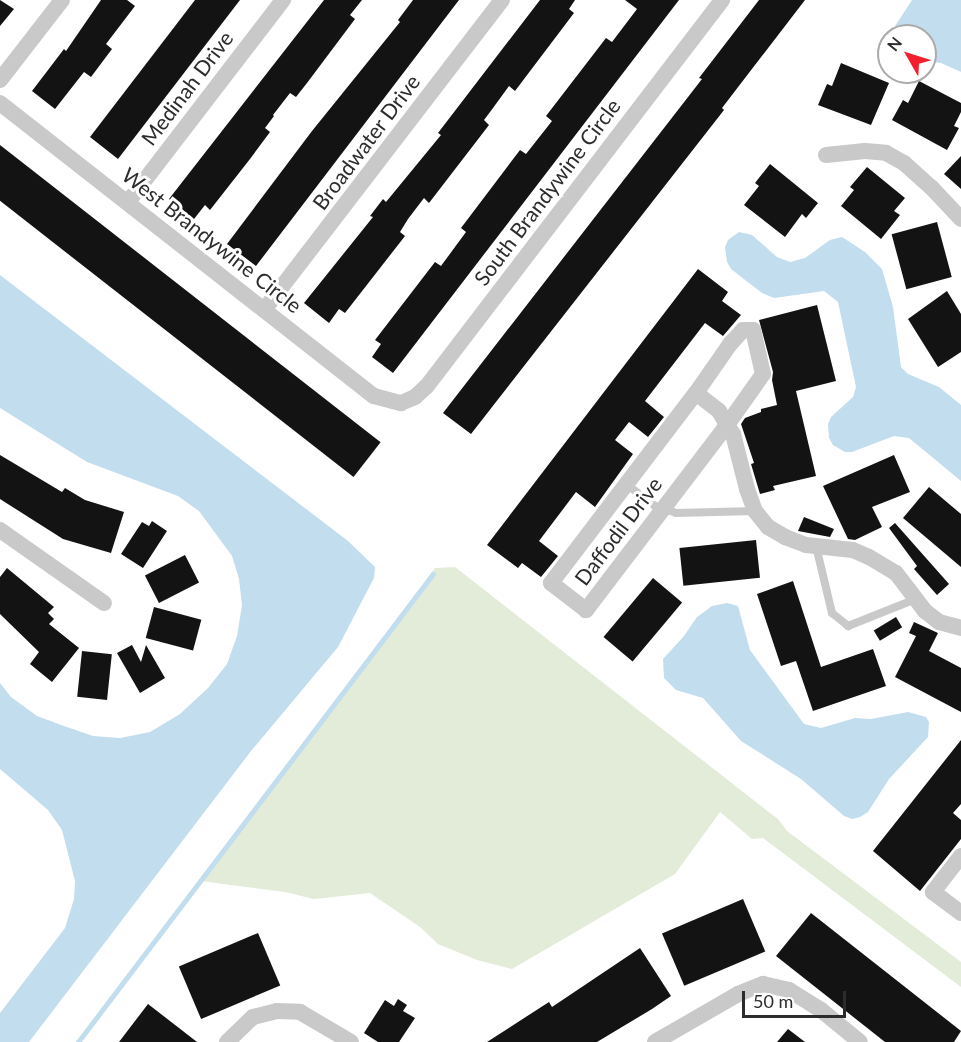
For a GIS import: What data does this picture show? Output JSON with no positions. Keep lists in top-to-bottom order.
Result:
{
  "streets": {
    "street": [
      "Medinah Drive",
      "Broadwater Drive",
      "South Brandywine Circle",
      "West Brandywine Circle",
      "Daffodil Drive"
    ]
  },
  "crossings": [
    ["Medinah Drive", "West Brandywine Circle"],
    ["Broadwater Drive", "West Brandywine Circle"],
    ["South Brandywine Circle", "West Brandywine Circle"]
  ],
  "scale_bar": "50 m",
  "north": "top left"
}
